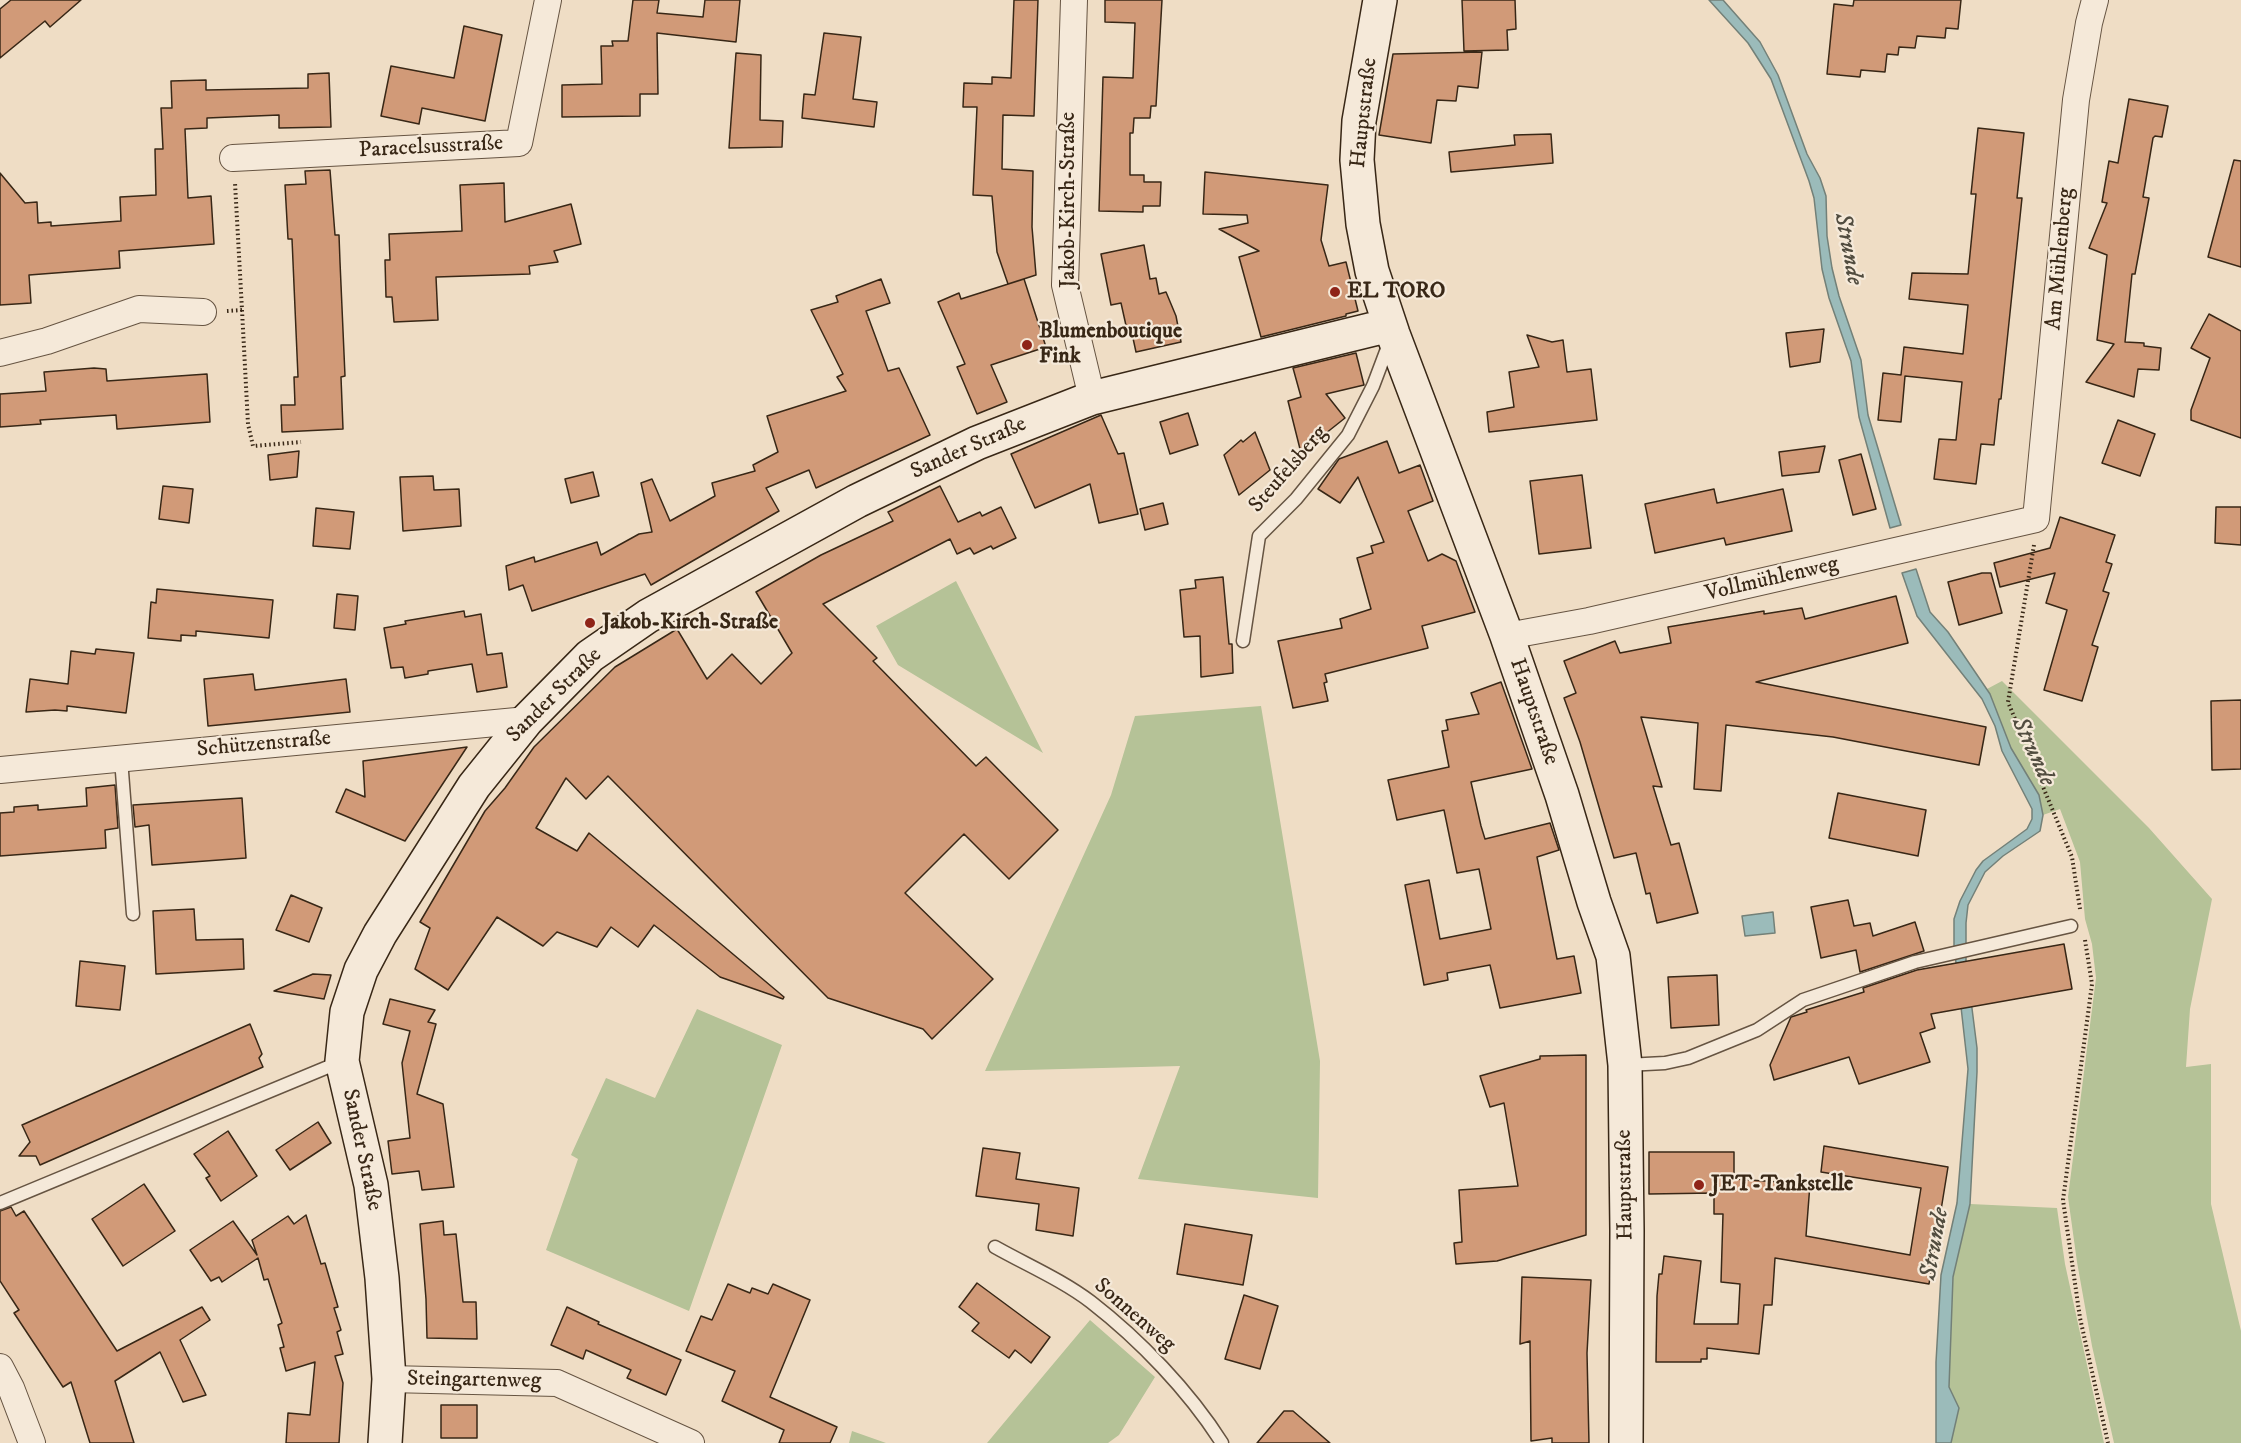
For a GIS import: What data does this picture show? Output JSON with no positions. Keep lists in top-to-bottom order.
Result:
{
  "streets": {
    "main road": ["Hauptstraße", "Sander Straße"],
    "street": [
      "Paracelsusstraße",
      "Jakob-Kirch-Straße",
      "Am Mühlenberg",
      "Vollmühlenweg",
      "Schützenstraße",
      "Steingartenweg"
    ],
    "lane": ["Steufelsberg", "Sonnenweg"]
  },
  "crossings": [
    ["Hauptstraße", "Sander Straße"],
    ["Hauptstraße", "Steufelsberg"],
    ["Hauptstraße", "Vollmühlenweg"],
    ["Jakob-Kirch-Straße", "Sander Straße"],
    ["Am Mühlenberg", "Vollmühlenweg"],
    ["Sander Straße", "Steufelsberg"],
    ["Sander Straße", "Schützenstraße"],
    ["Sander Straße", "Steingartenweg"]
  ],
  "water": ["Strunde"],
  "places": [
    "EL TORO",
    "Blumenboutique Fink",
    "Jakob-Kirch-Straße",
    "JET-Tankstelle"
  ]
}
